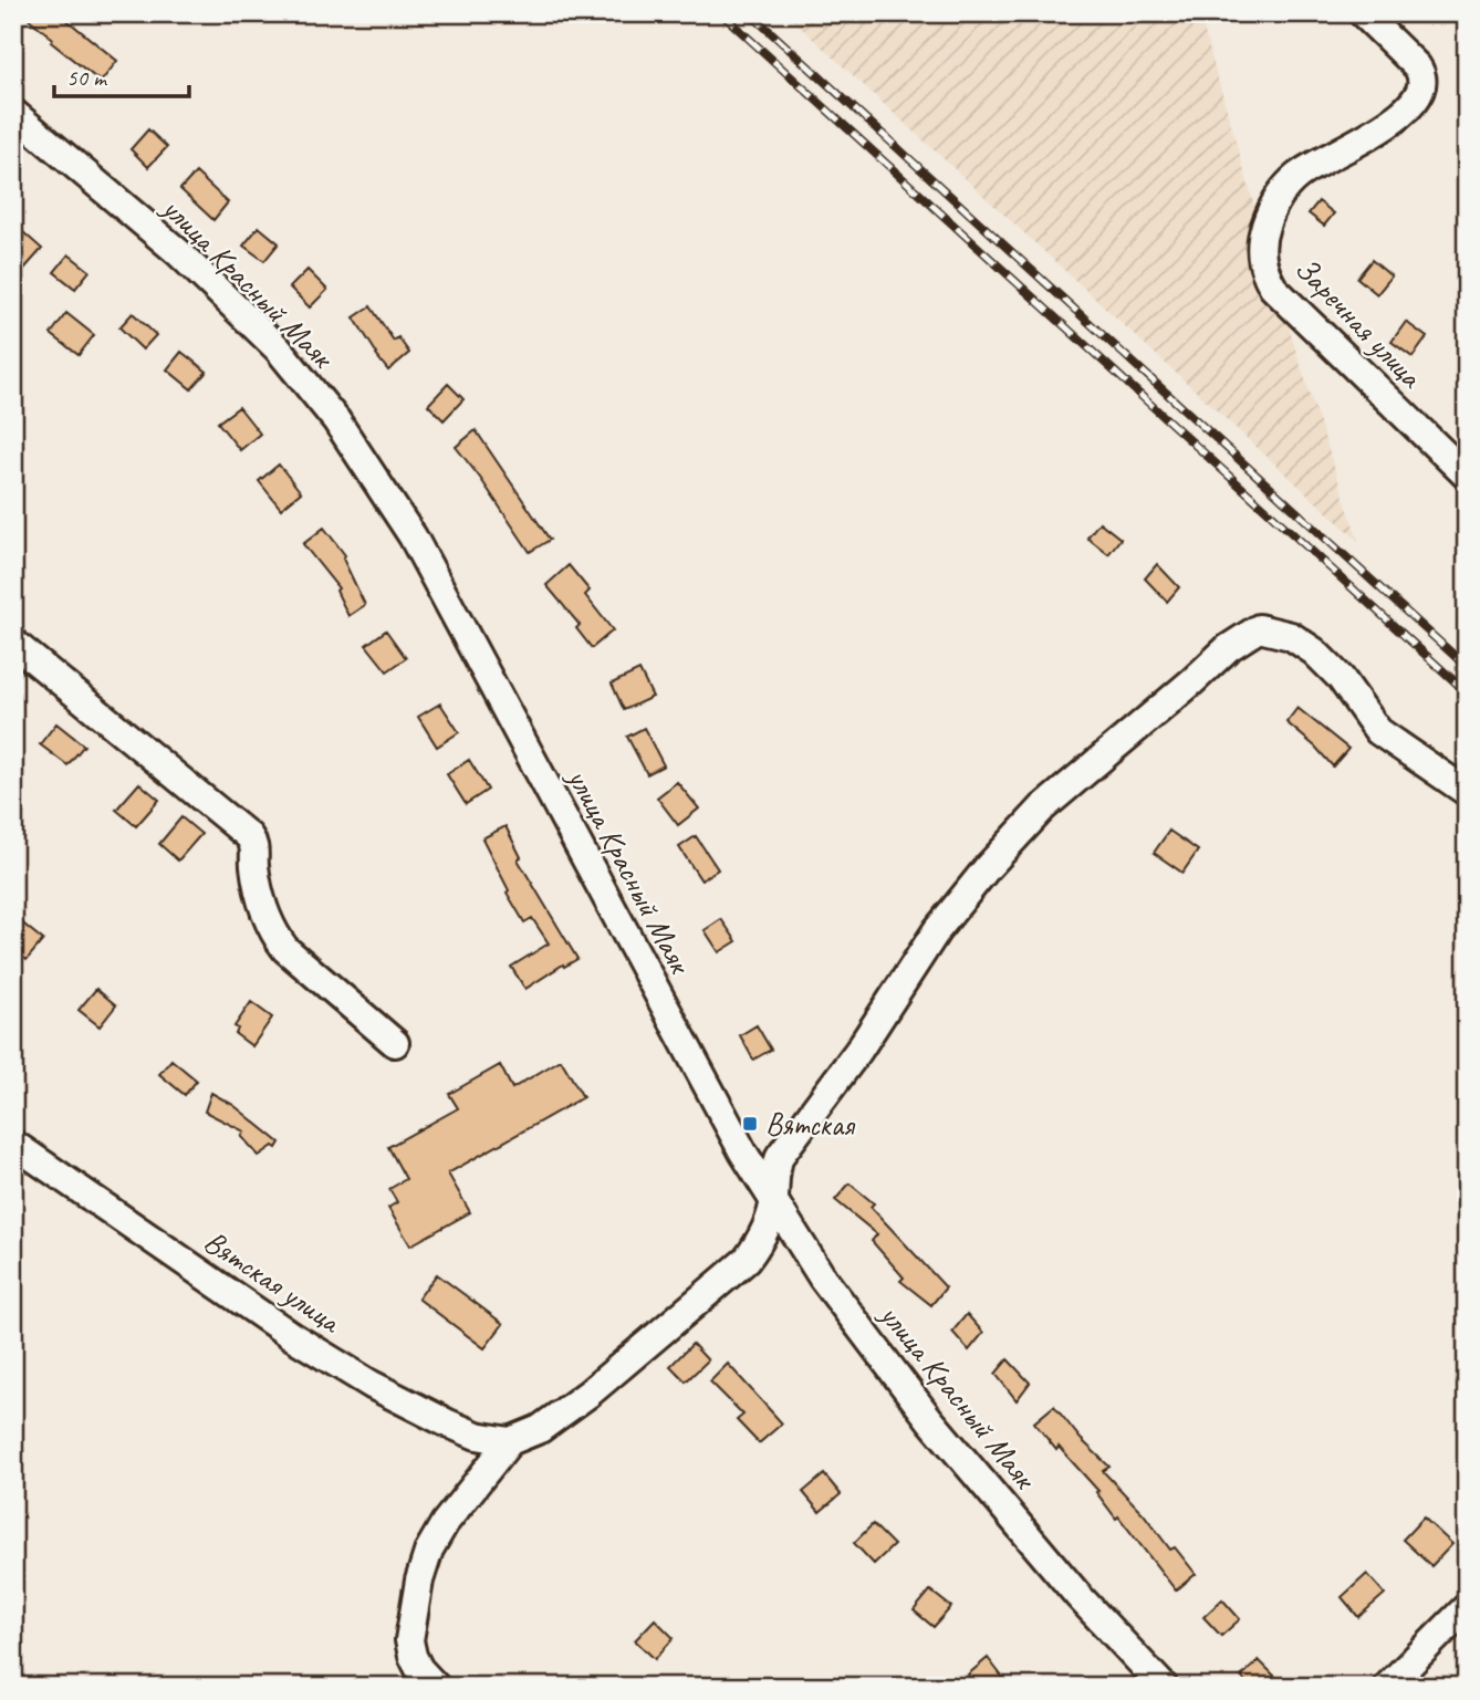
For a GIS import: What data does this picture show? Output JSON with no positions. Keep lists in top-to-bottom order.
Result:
{
  "streets": {
    "street": ["улица Красный Маяк", "Заречная улица", "Вятская улица"]
  },
  "places": {
    "transit": ["Вятская"]
  },
  "scale_bar": "50 m"
}
